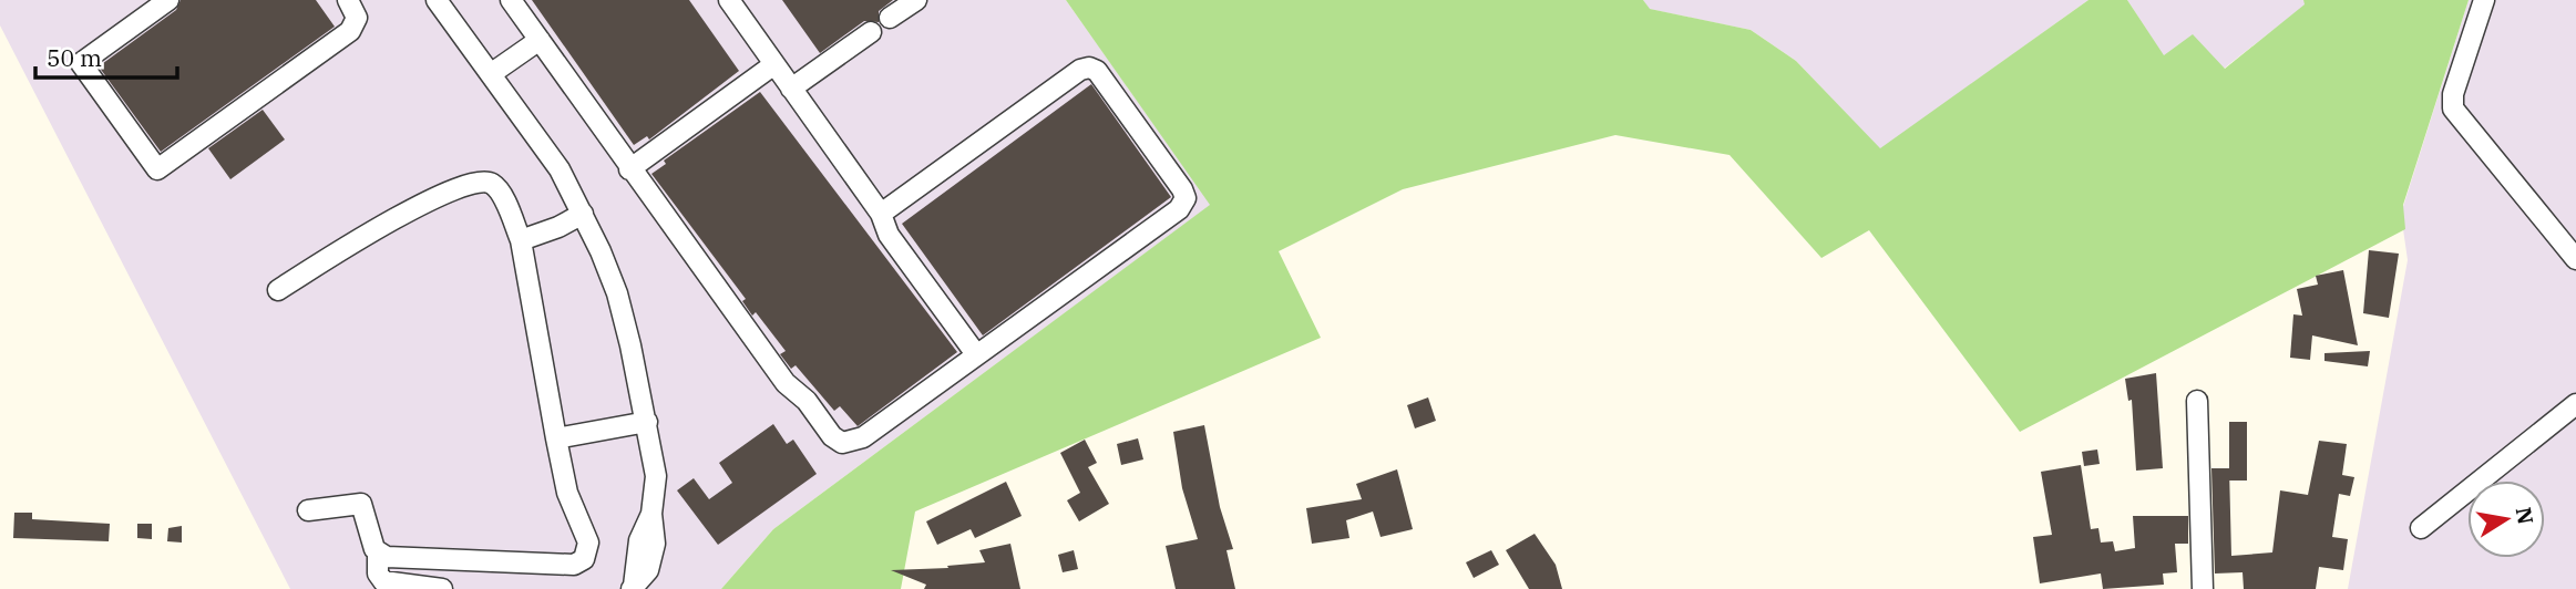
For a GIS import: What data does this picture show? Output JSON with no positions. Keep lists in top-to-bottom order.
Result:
{
  "scale_bar": "50 m",
  "north": "right"
}
